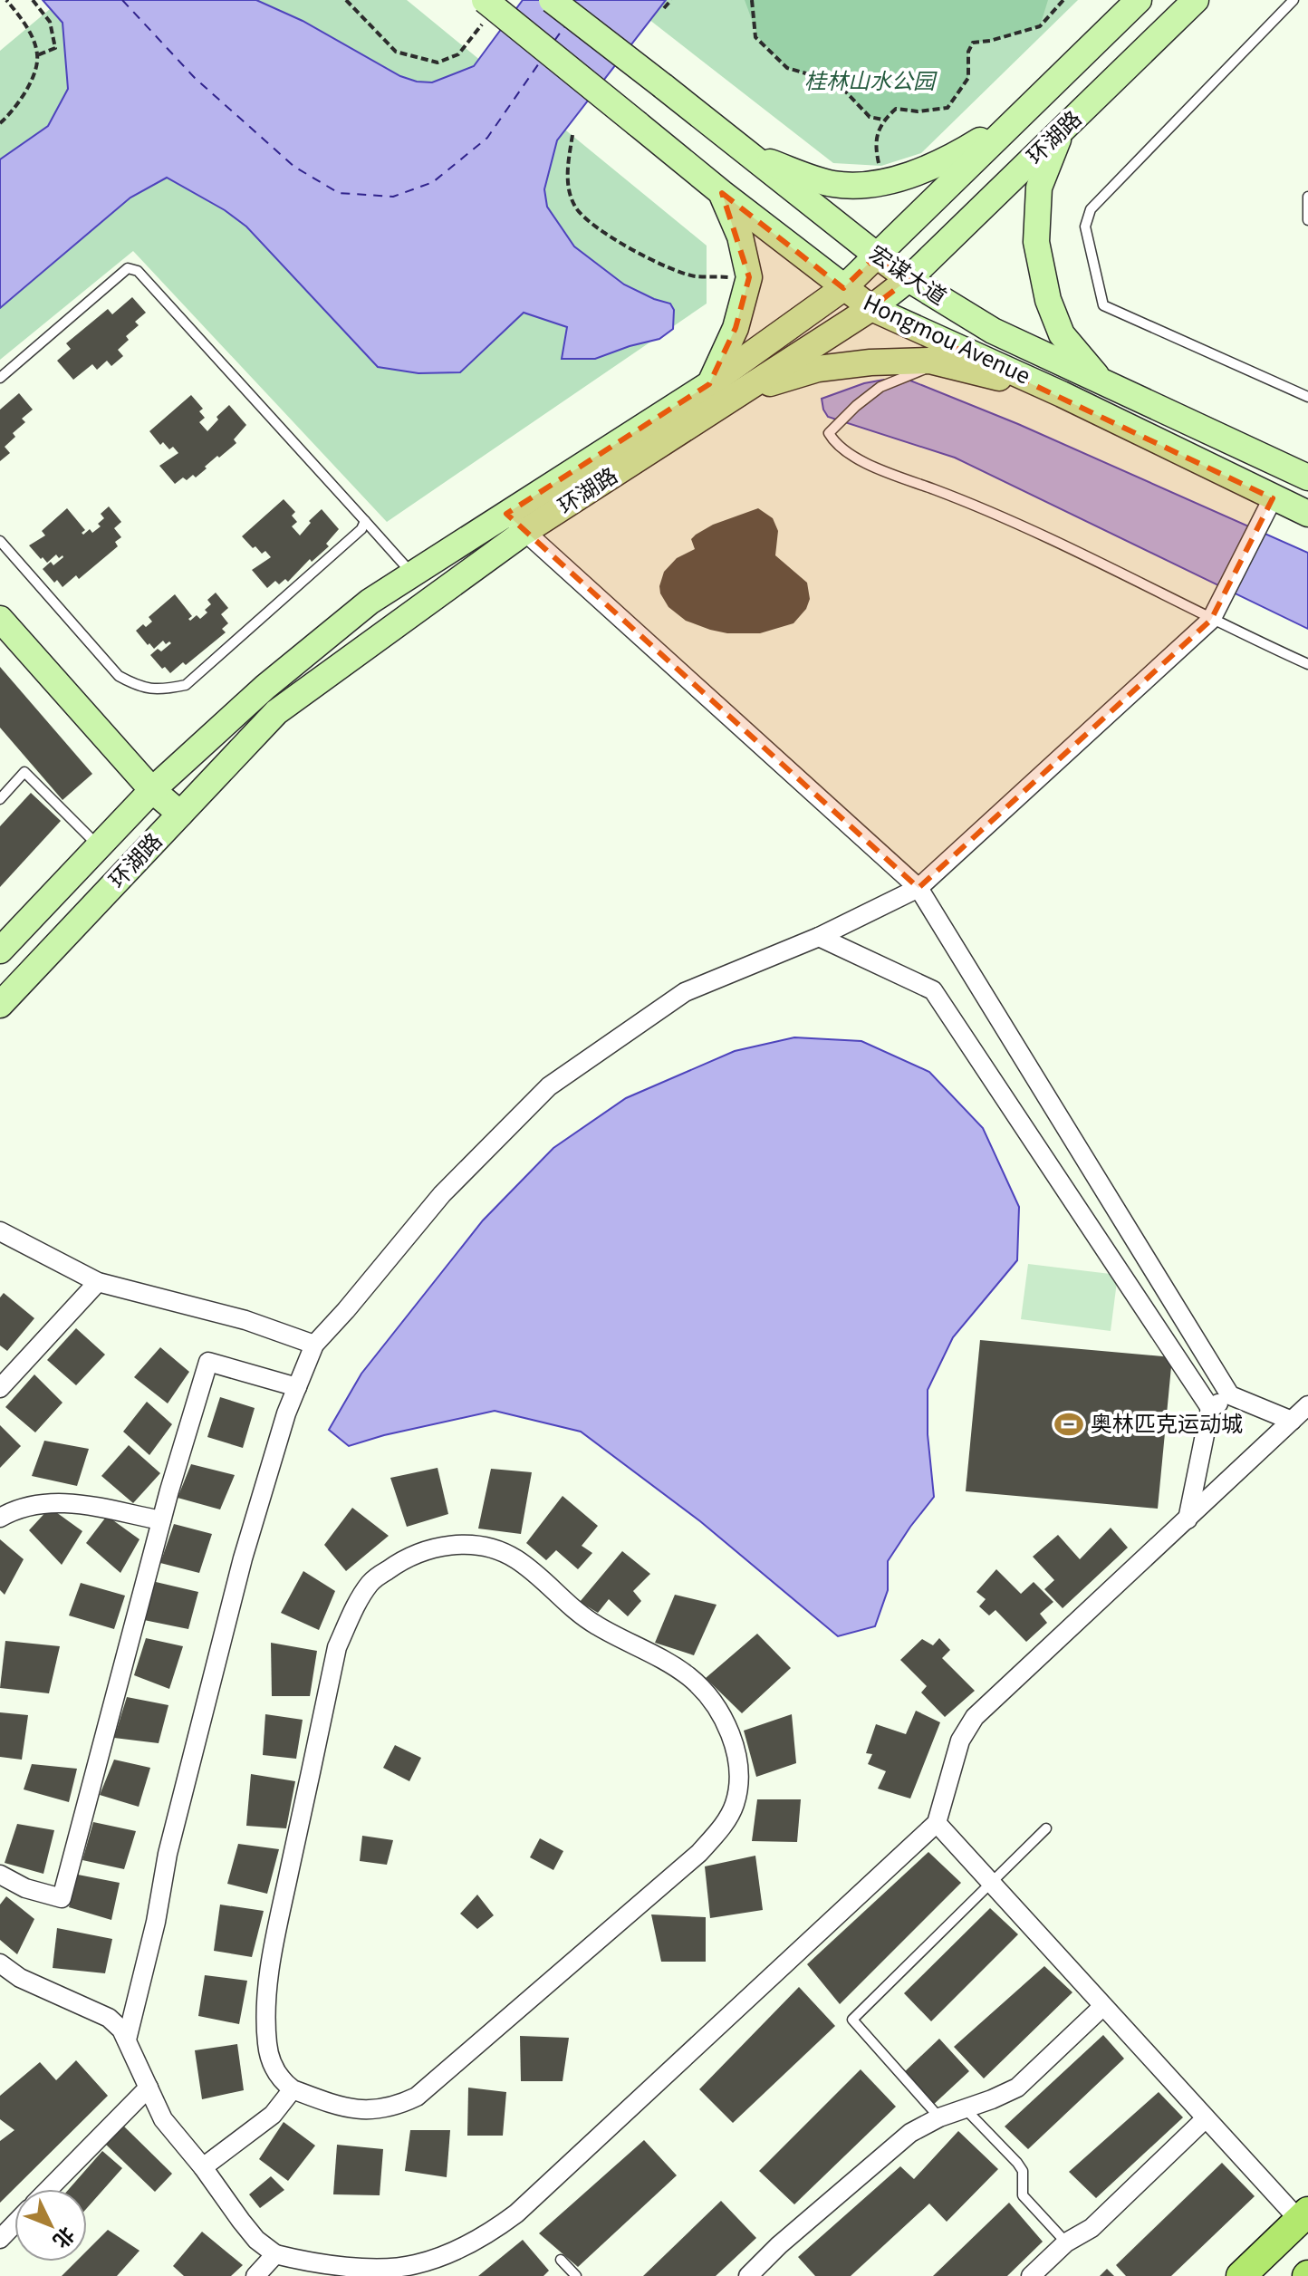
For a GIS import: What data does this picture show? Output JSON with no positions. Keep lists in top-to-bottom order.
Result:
{
  "streets": {
    "main road": ["环湖路", "宏谋大道", "Hongmou Avenue"]
  },
  "crossings": [
    ["环湖路", "宏谋大道"],
    ["环湖路", "Hongmou Avenue"]
  ],
  "parks": ["桂林山水公园"],
  "places": {
    "sports": ["奥林匹克运动城"]
  },
  "north": "bottom right"
}
